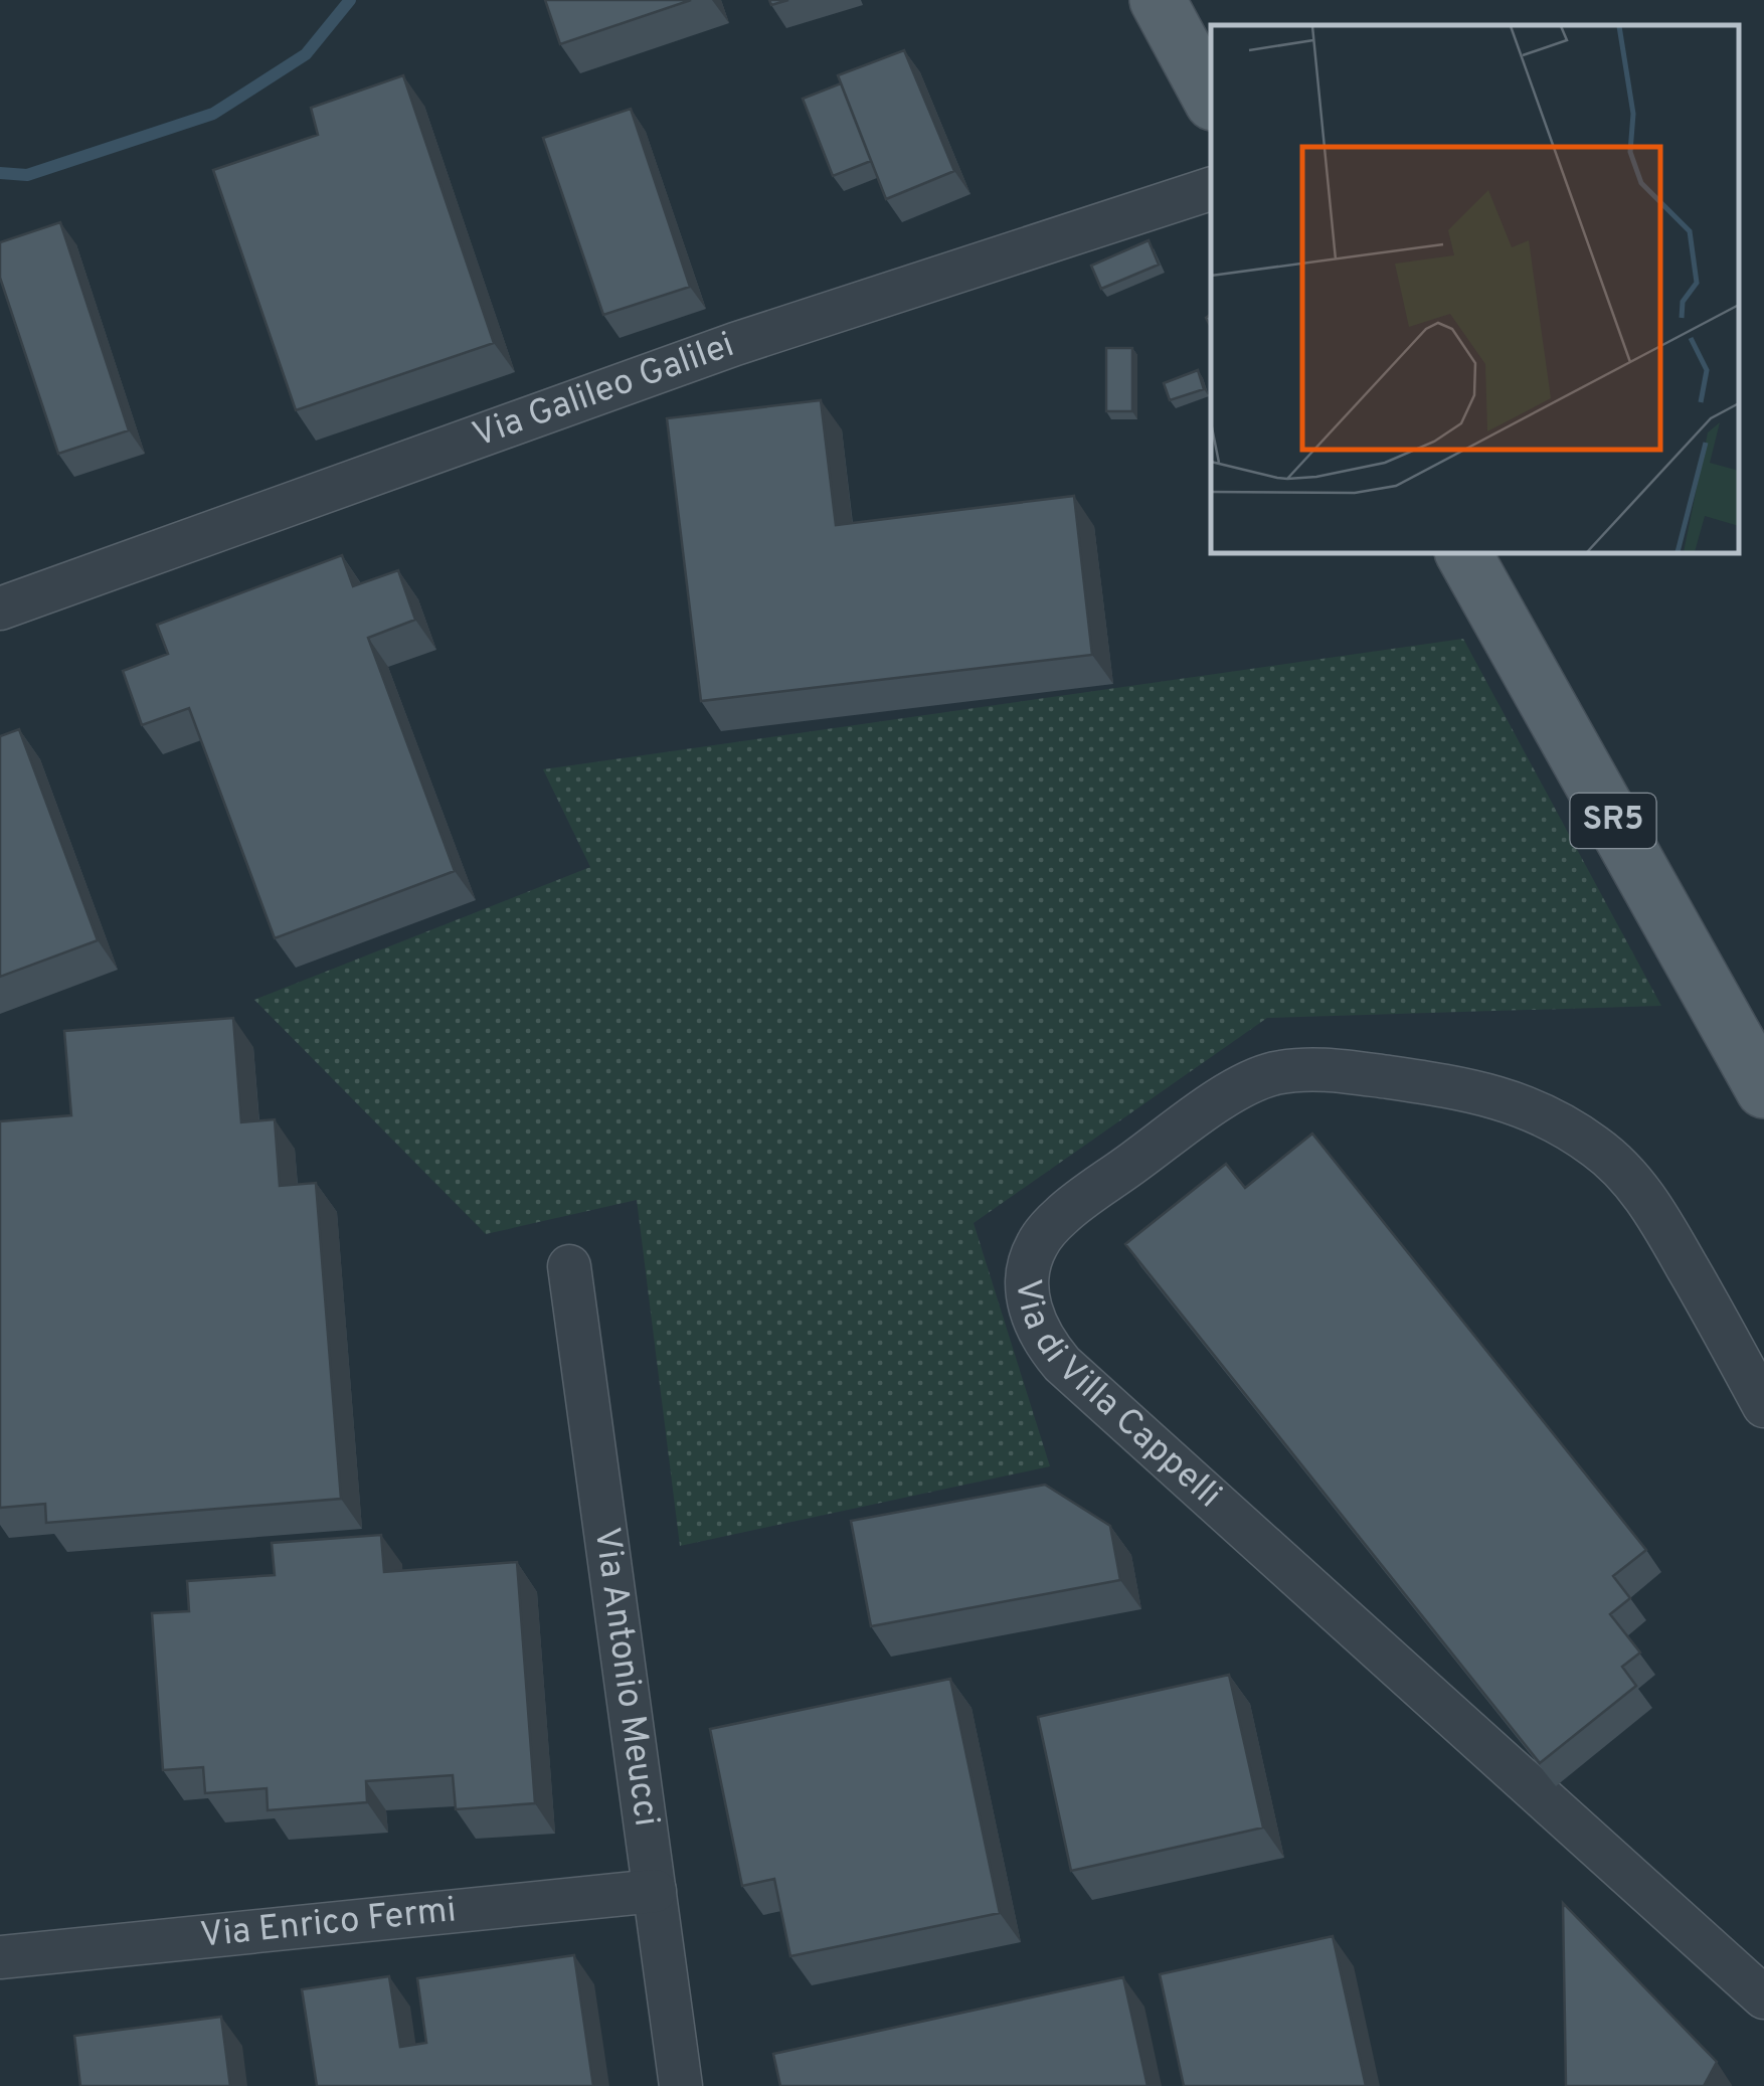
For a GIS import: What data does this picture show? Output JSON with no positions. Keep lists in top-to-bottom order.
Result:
{
  "streets": {
    "main road": ["SR5"],
    "street": [
      "Via Galileo Galilei",
      "Via di Villa Cappelli",
      "Via Antonio Meucci",
      "Via Enrico Fermi"
    ]
  },
  "crossings": [
    ["Via Antonio Meucci", "Via Enrico Fermi"]
  ]
}
